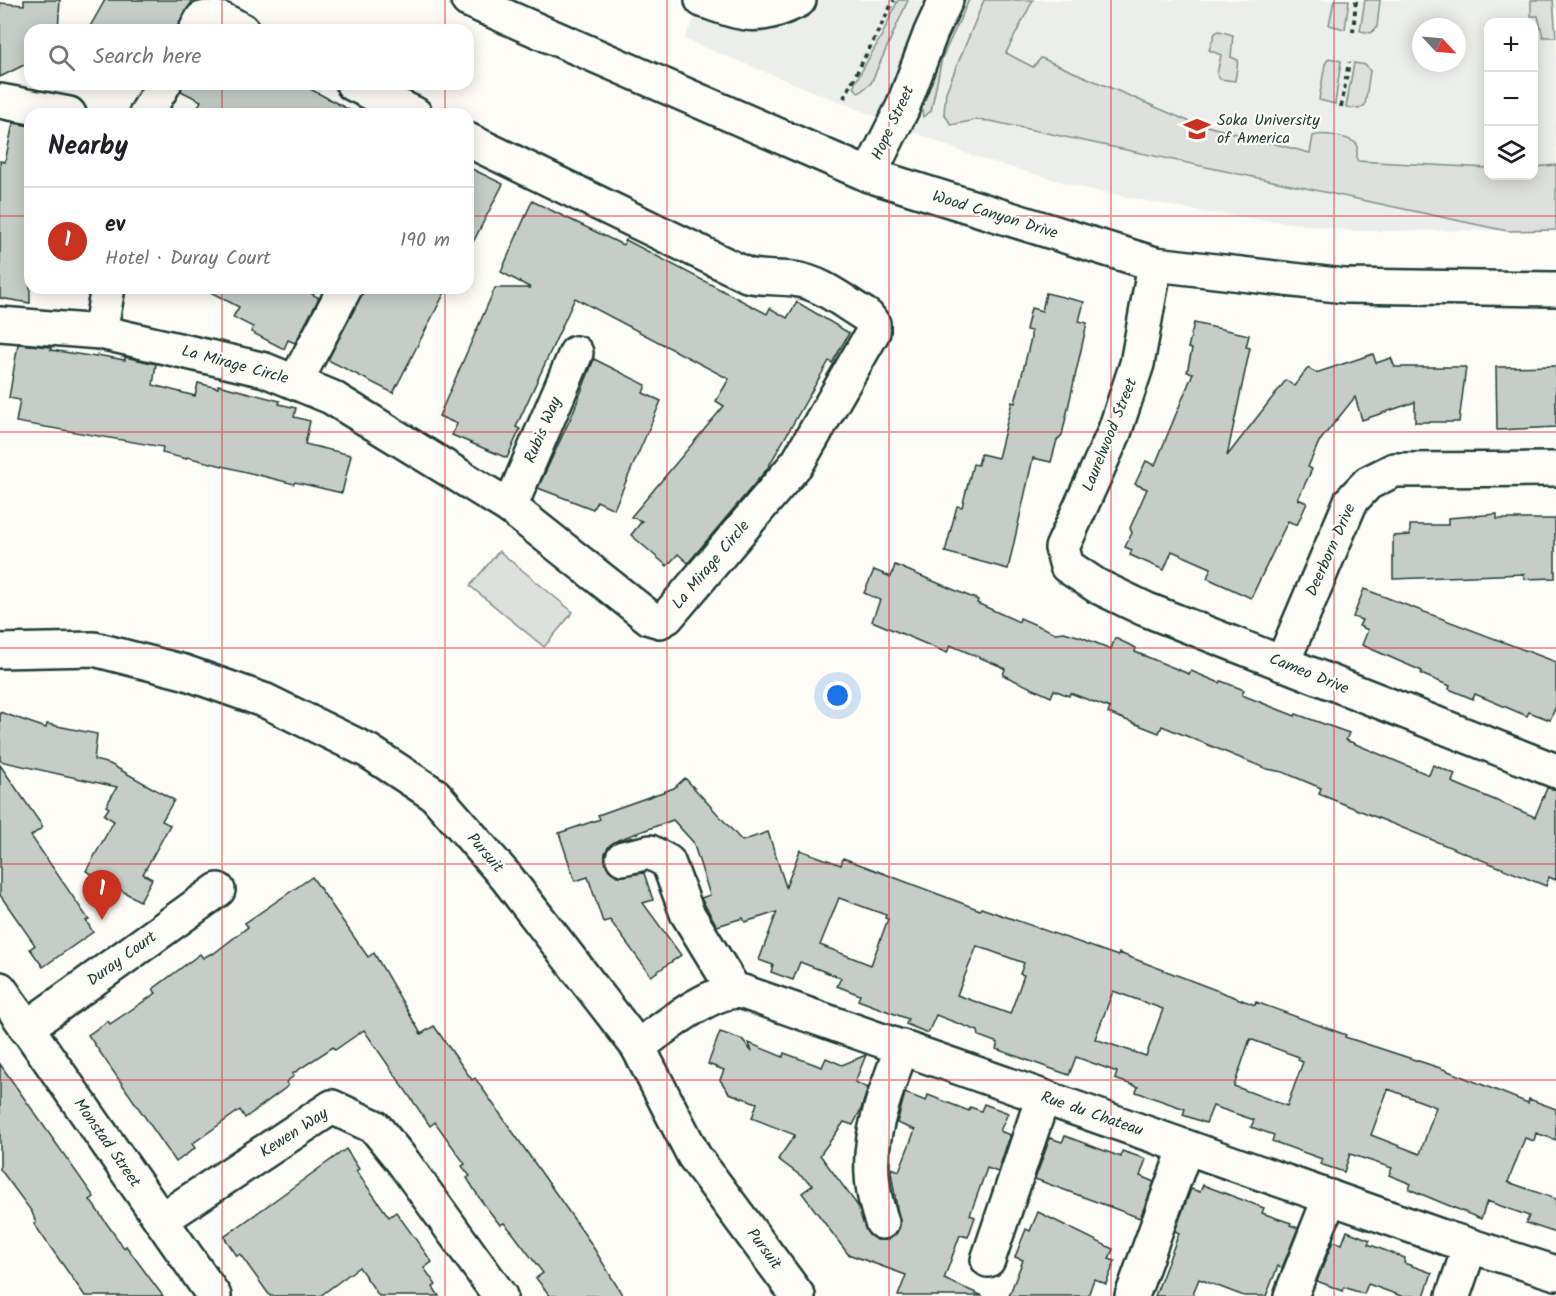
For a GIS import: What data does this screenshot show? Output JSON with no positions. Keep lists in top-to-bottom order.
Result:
{
  "streets": {
    "street": [
      "Hope Street",
      "Wood Canyon Drive",
      "La Mirage Circle",
      "Rubis Way",
      "Laurelwood Street",
      "Deerborn Drive",
      "Cameo Drive",
      "Pursuit",
      "Duray Court",
      "Rue du Chateau",
      "Kewen Way",
      "Monstad Street"
    ]
  },
  "crossings": [
    ["Hope Street", "Wood Canyon Drive"],
    ["Wood Canyon Drive", "Laurelwood Street"],
    ["La Mirage Circle", "Rubis Way"],
    ["Laurelwood Street", "Cameo Drive"],
    ["Deerborn Drive", "Cameo Drive"],
    ["Duray Court", "Monstad Street"],
    ["Kewen Way", "Monstad Street"]
  ],
  "places": {
    "school or university": ["Soka University of America"]
  },
  "north": "bottom right",
  "page": {
    "map_buttons": ["+", "−"],
    "search": "Search here",
    "heading": "Nearby",
    "list": [
      {
        "mark": "1",
        "name": "ev",
        "note": "Hotel · Duray Court",
        "value": "190 m"
      }
    ],
    "pins": "1"
  }
}
